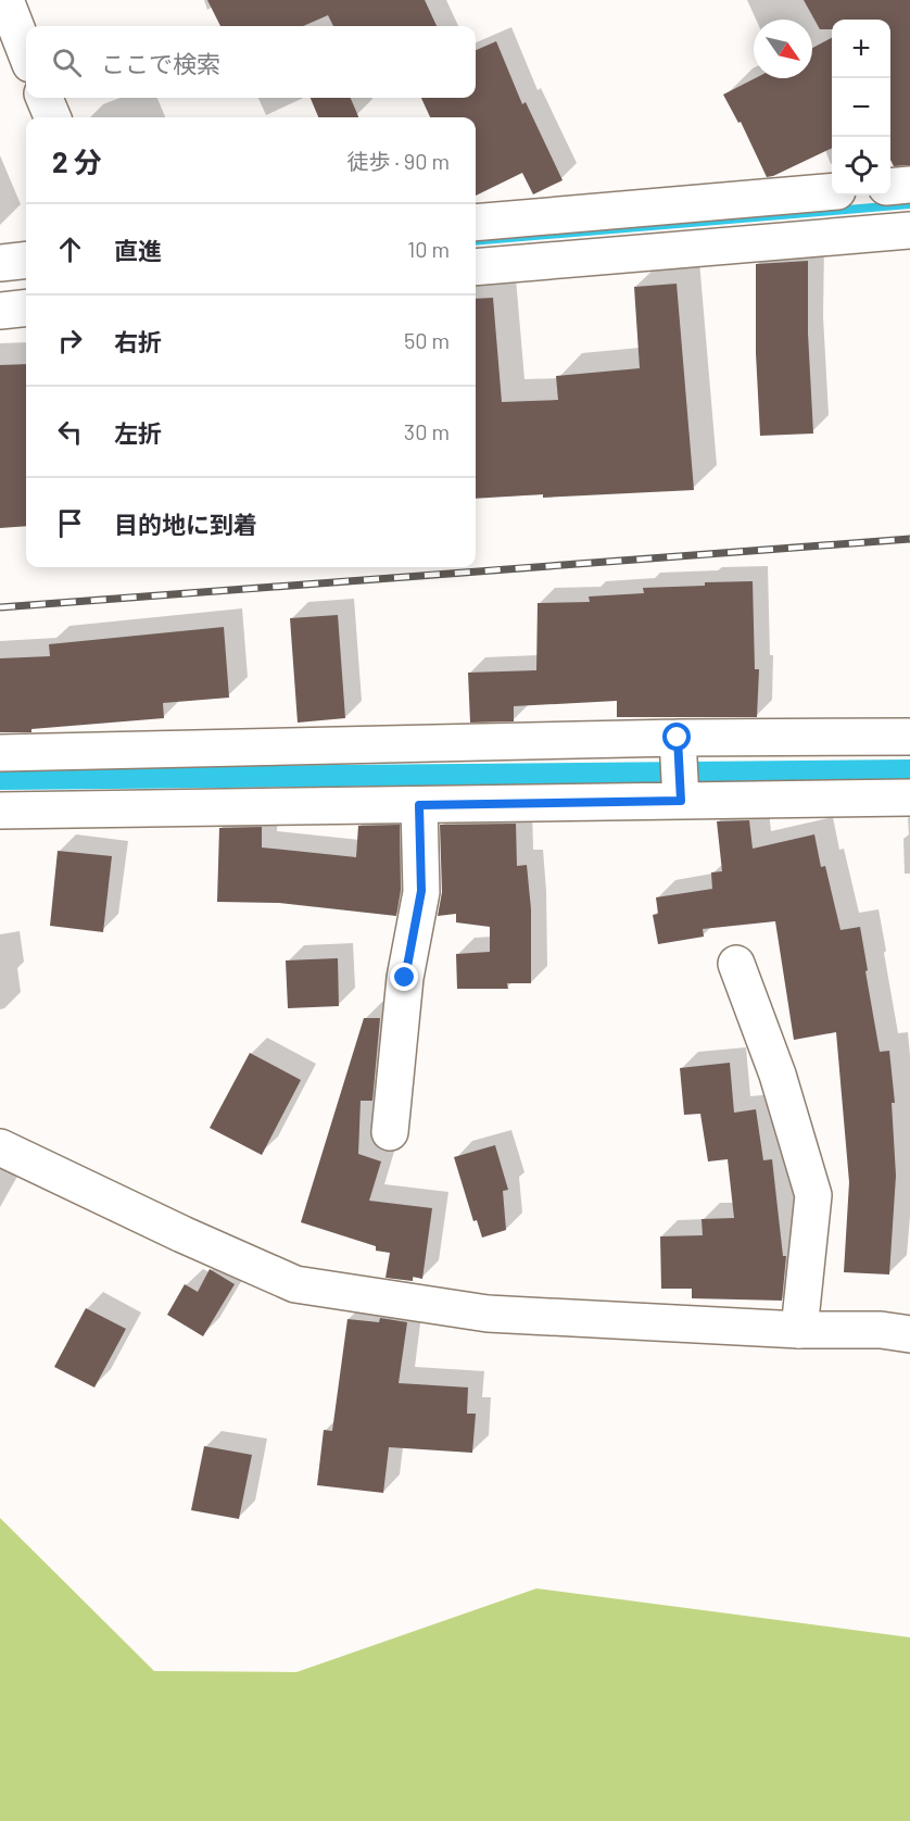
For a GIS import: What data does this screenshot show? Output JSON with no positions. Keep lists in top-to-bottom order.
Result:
{
  "north": "bottom right",
  "page": {
    "map_buttons": ["+", "−"],
    "search": "ここで検索",
    "heading": ["2 分", "徒歩 · 90 m"],
    "list": [
      ["直進", "10 m"],
      ["右折", "50 m"],
      ["左折", "30 m"],
      "目的地に到着"
    ]
  }
}
